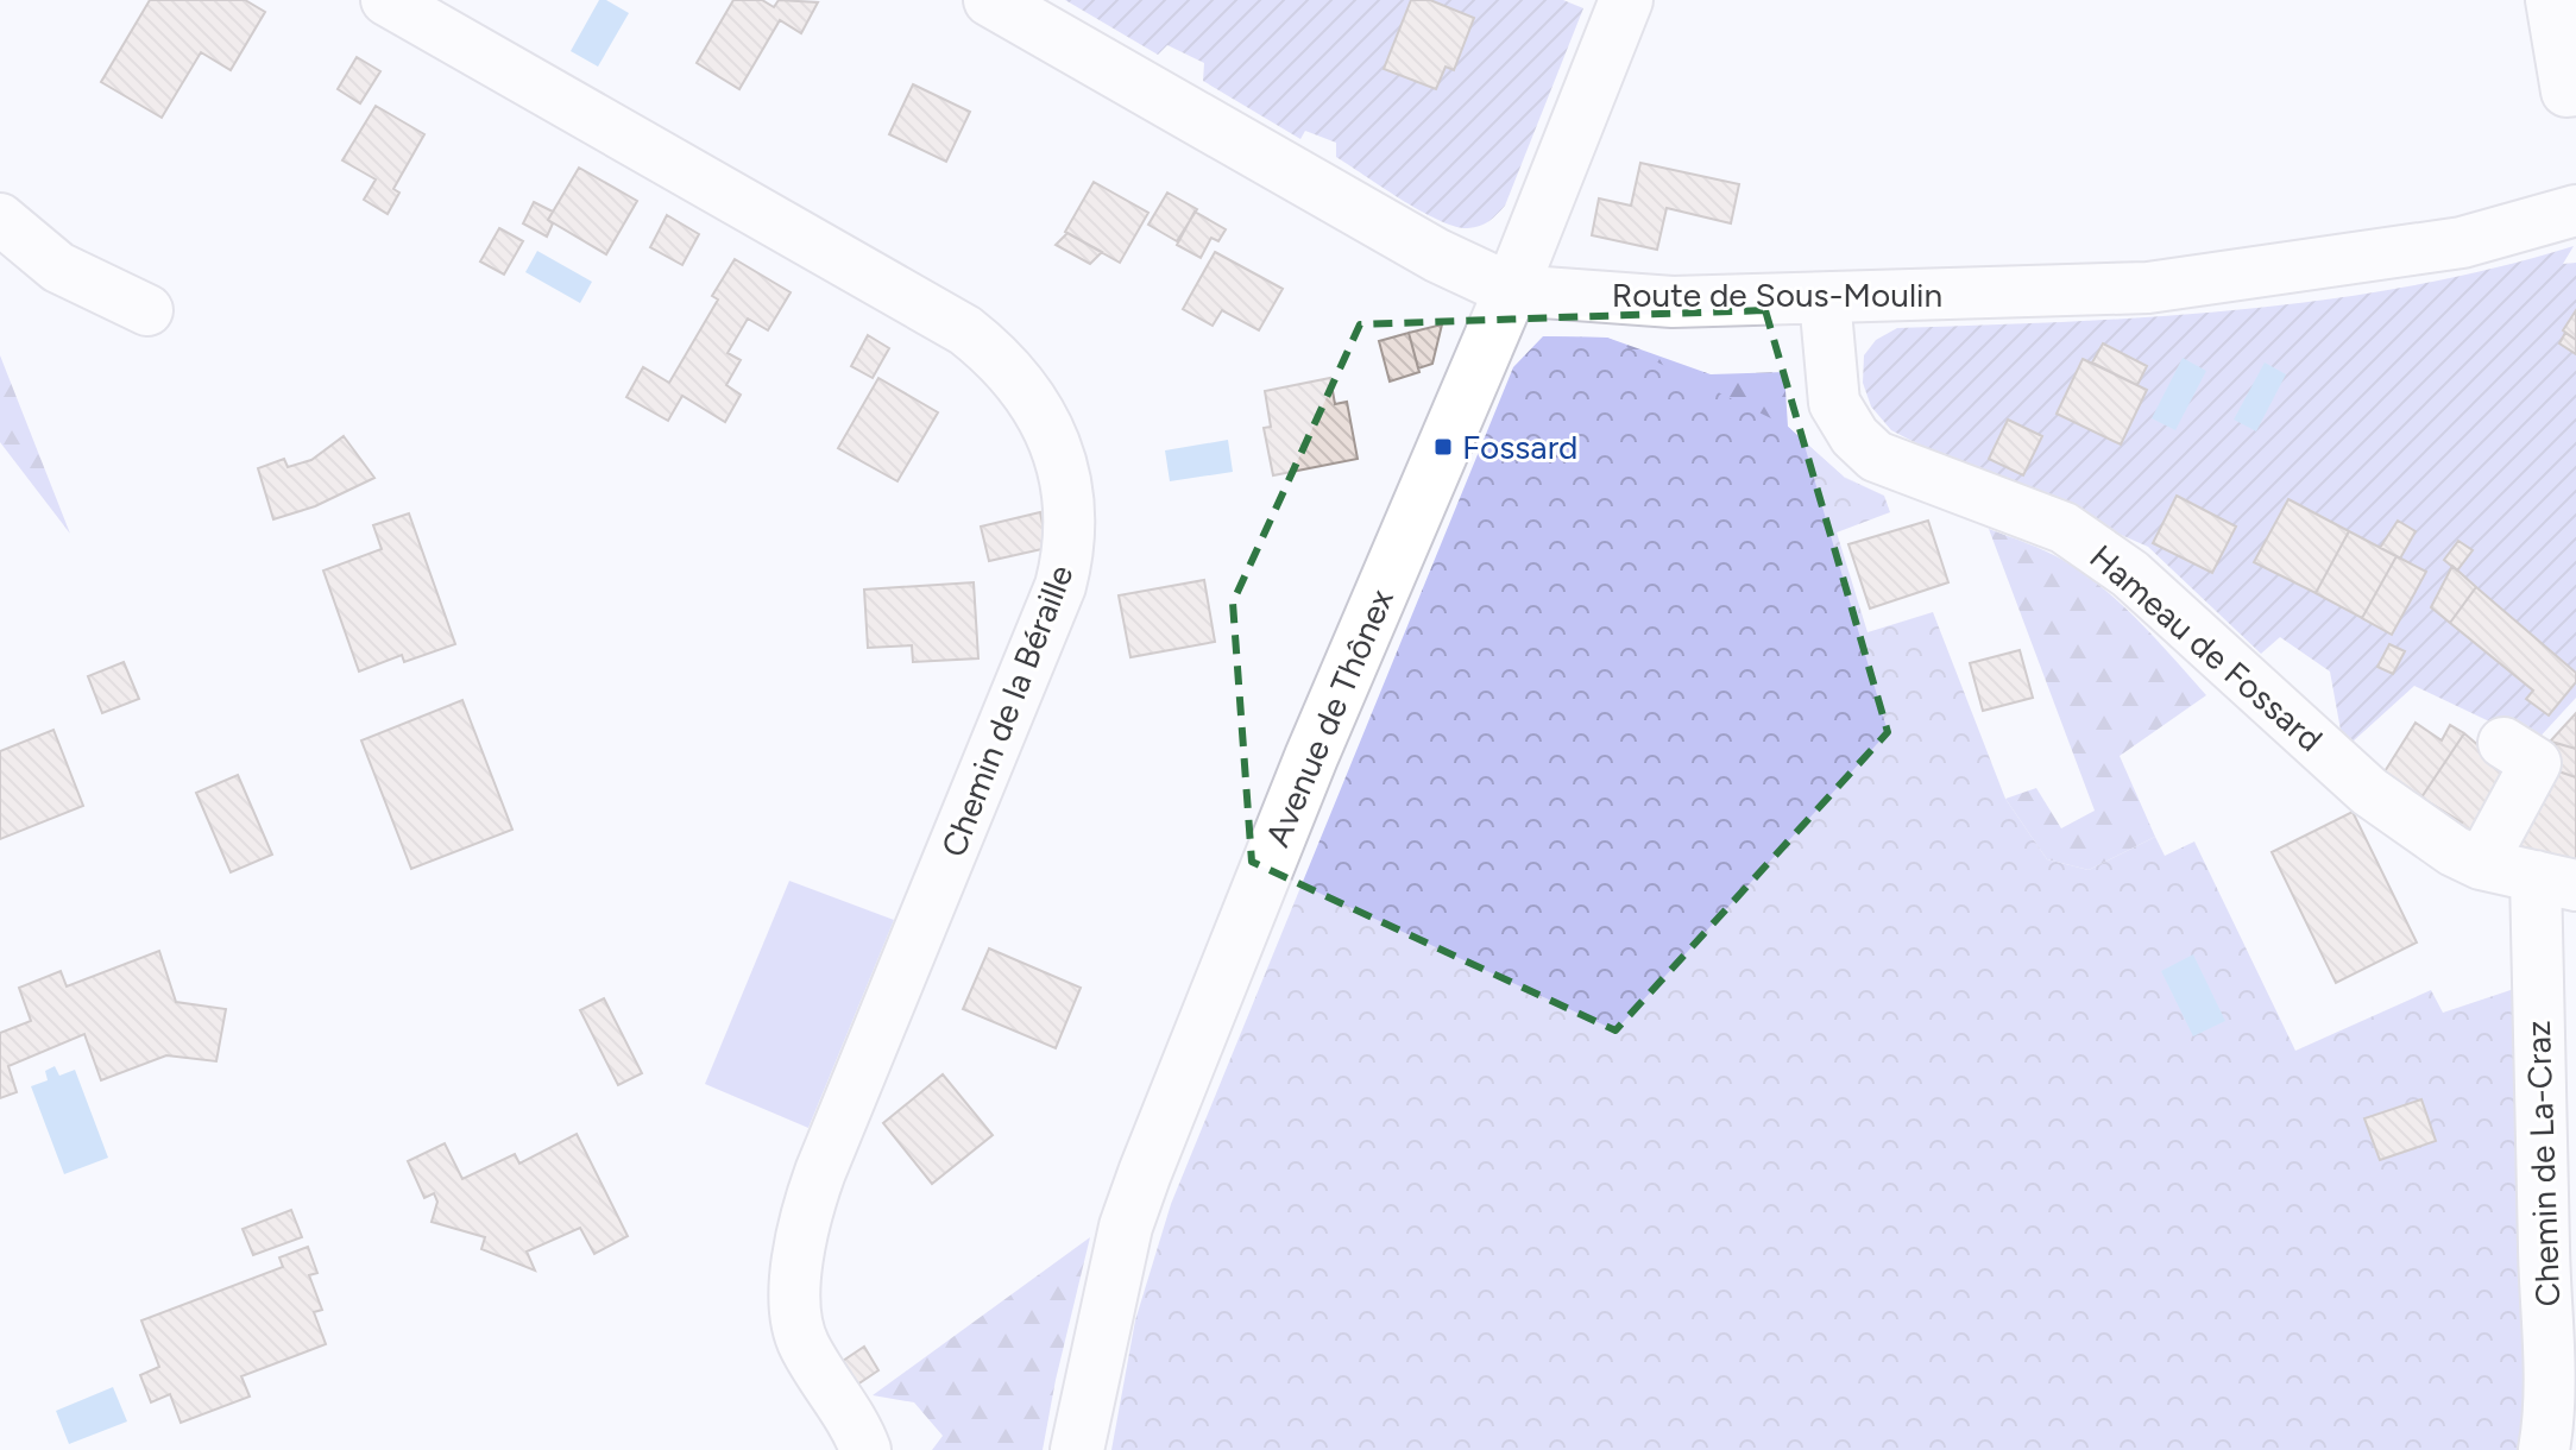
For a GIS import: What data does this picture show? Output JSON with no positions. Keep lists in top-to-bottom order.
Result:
{
  "streets": {
    "main road": ["Route de Sous-Moulin", "Avenue de Thônex"],
    "street": ["Hameau de Fossard", "Chemin de la Béraille", "Chemin de La-Craz"]
  },
  "crossings": [
    ["Route de Sous-Moulin", "Hameau de Fossard"],
    ["Route de Sous-Moulin", "Avenue de Thônex"],
    ["Hameau de Fossard", "Chemin de La-Craz"]
  ],
  "places": {
    "transit": ["Fossard"]
  }
}
